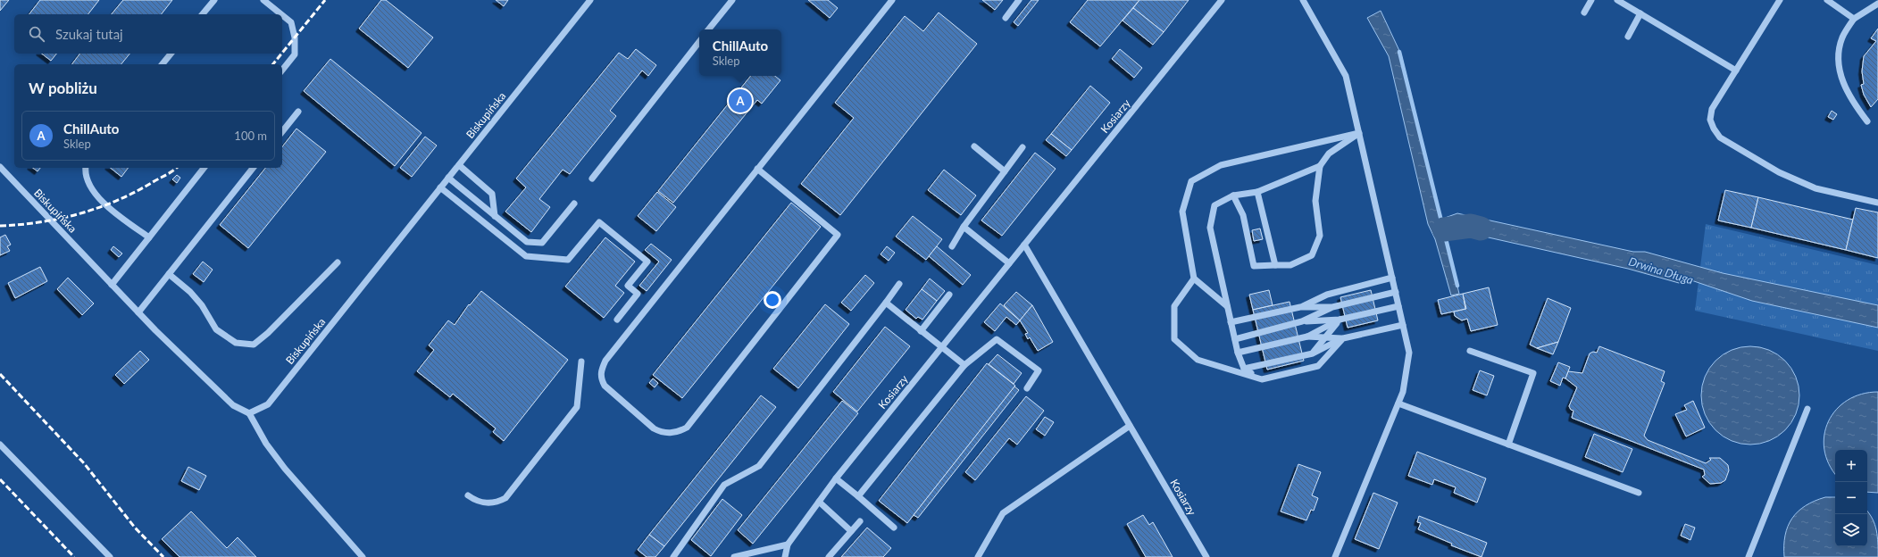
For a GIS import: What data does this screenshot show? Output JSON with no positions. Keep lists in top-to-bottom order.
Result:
{
  "streets": {
    "street": ["Biskupińska", "Kosiarzy"]
  },
  "water": ["Drwina Długa"],
  "page": {
    "search": "Szukaj tutaj",
    "popup": ["ChillAuto", "Sklep"],
    "heading": "W pobliżu",
    "pins": "A",
    "list": [
      {
        "mark": "A",
        "name": "ChillAuto",
        "note": "Sklep",
        "value": "100 m"
      }
    ],
    "map_buttons": ["+", "−"]
  }
}
